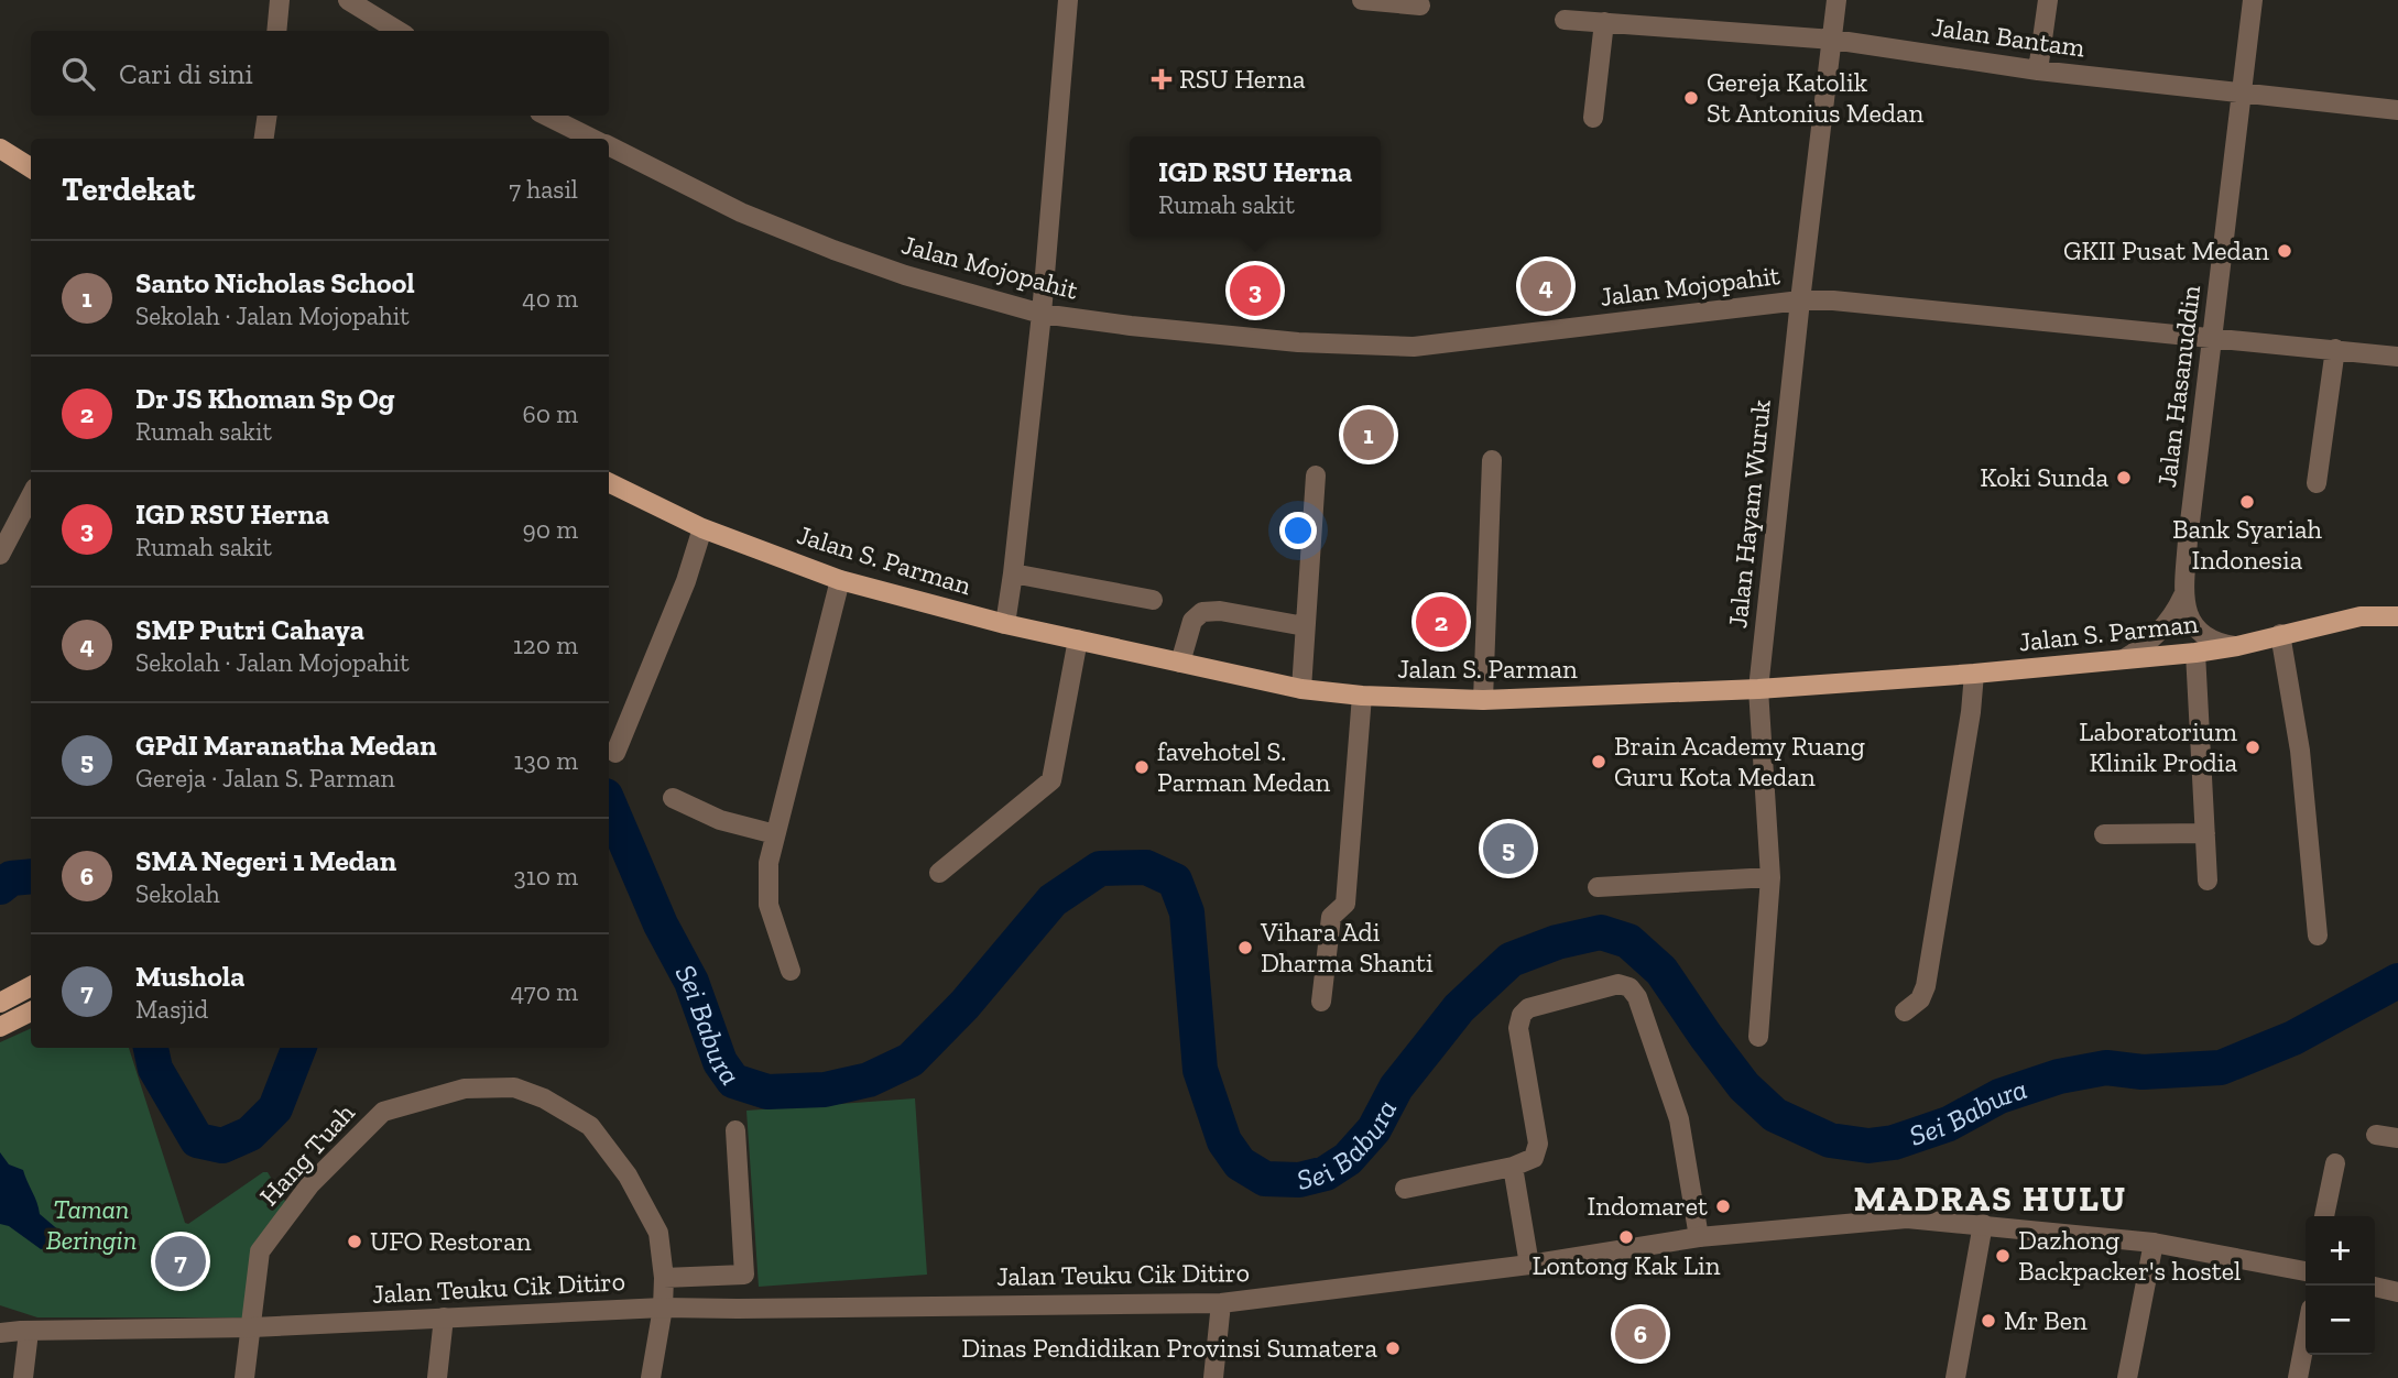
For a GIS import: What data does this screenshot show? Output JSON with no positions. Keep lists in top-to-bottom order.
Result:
{
  "streets": {
    "main road": ["Jalan S. Parman"],
    "street": [
      "Jalan Bantam",
      "Jalan Mojopahit",
      "Jalan Hasanuddin",
      "Jalan Hayam Wuruk",
      "Hang Tuah",
      "Jalan Teuku Cik Ditiro"
    ]
  },
  "crossings": [
    ["Jalan Bantam", "Jalan Hasanuddin"],
    ["Jalan Bantam", "Jalan Hayam Wuruk"],
    ["Jalan Mojopahit", "Jalan Hasanuddin"],
    ["Jalan Mojopahit", "Jalan Hayam Wuruk"],
    ["Jalan Hasanuddin", "Jalan S. Parman"],
    ["Jalan Hayam Wuruk", "Jalan S. Parman"],
    ["Hang Tuah", "Jalan Teuku Cik Ditiro"]
  ],
  "districts": ["MADRAS HULU"],
  "water": ["Sei Babura"],
  "parks": ["Taman Beringin"],
  "places": {
    "health": ["RSU Herna"],
    "other": [
      "Gereja Katolik St Antonius Medan",
      "GKII Pusat Medan",
      "Koki Sunda",
      "Bank Syariah Indonesia",
      "Laboratorium Klinik Prodia",
      "Brain Academy Ruang Guru Kota Medan",
      "favehotel S. Parman Medan",
      "Vihara Adi Dharma Shanti",
      "Indomaret",
      "Lontong Kak Lin",
      "UFO Restoran",
      "Dazhong Backpacker's hostel",
      "Mr Ben",
      "Dinas Pendidikan Provinsi Sumatera"
    ]
  },
  "page": {
    "search": "Cari di sini",
    "popup": ["IGD RSU Herna", "Rumah sakit"],
    "heading": ["Terdekat", "7 hasil"],
    "list": [
      {
        "mark": "1",
        "name": "Santo Nicholas School",
        "note": "Sekolah · Jalan Mojopahit",
        "value": "40 m"
      },
      {
        "mark": "2",
        "name": "Dr JS Khoman Sp Og",
        "note": "Rumah sakit",
        "value": "60 m"
      },
      {
        "mark": "3",
        "name": "IGD RSU Herna",
        "note": "Rumah sakit",
        "value": "90 m"
      },
      {
        "mark": "4",
        "name": "SMP Putri Cahaya",
        "note": "Sekolah · Jalan Mojopahit",
        "value": "120 m"
      },
      {
        "mark": "5",
        "name": "GPdI Maranatha Medan",
        "note": "Gereja · Jalan S. Parman",
        "value": "130 m"
      },
      {
        "mark": "6",
        "name": "SMA Negeri 1 Medan",
        "note": "Sekolah",
        "value": "310 m"
      },
      {
        "mark": "7",
        "name": "Mushola",
        "note": "Masjid",
        "value": "470 m"
      }
    ],
    "pins": [
      "4",
      "3",
      "1",
      "2",
      "5",
      "7",
      "6"
    ],
    "map_buttons": ["+", "−"]
  }
}
